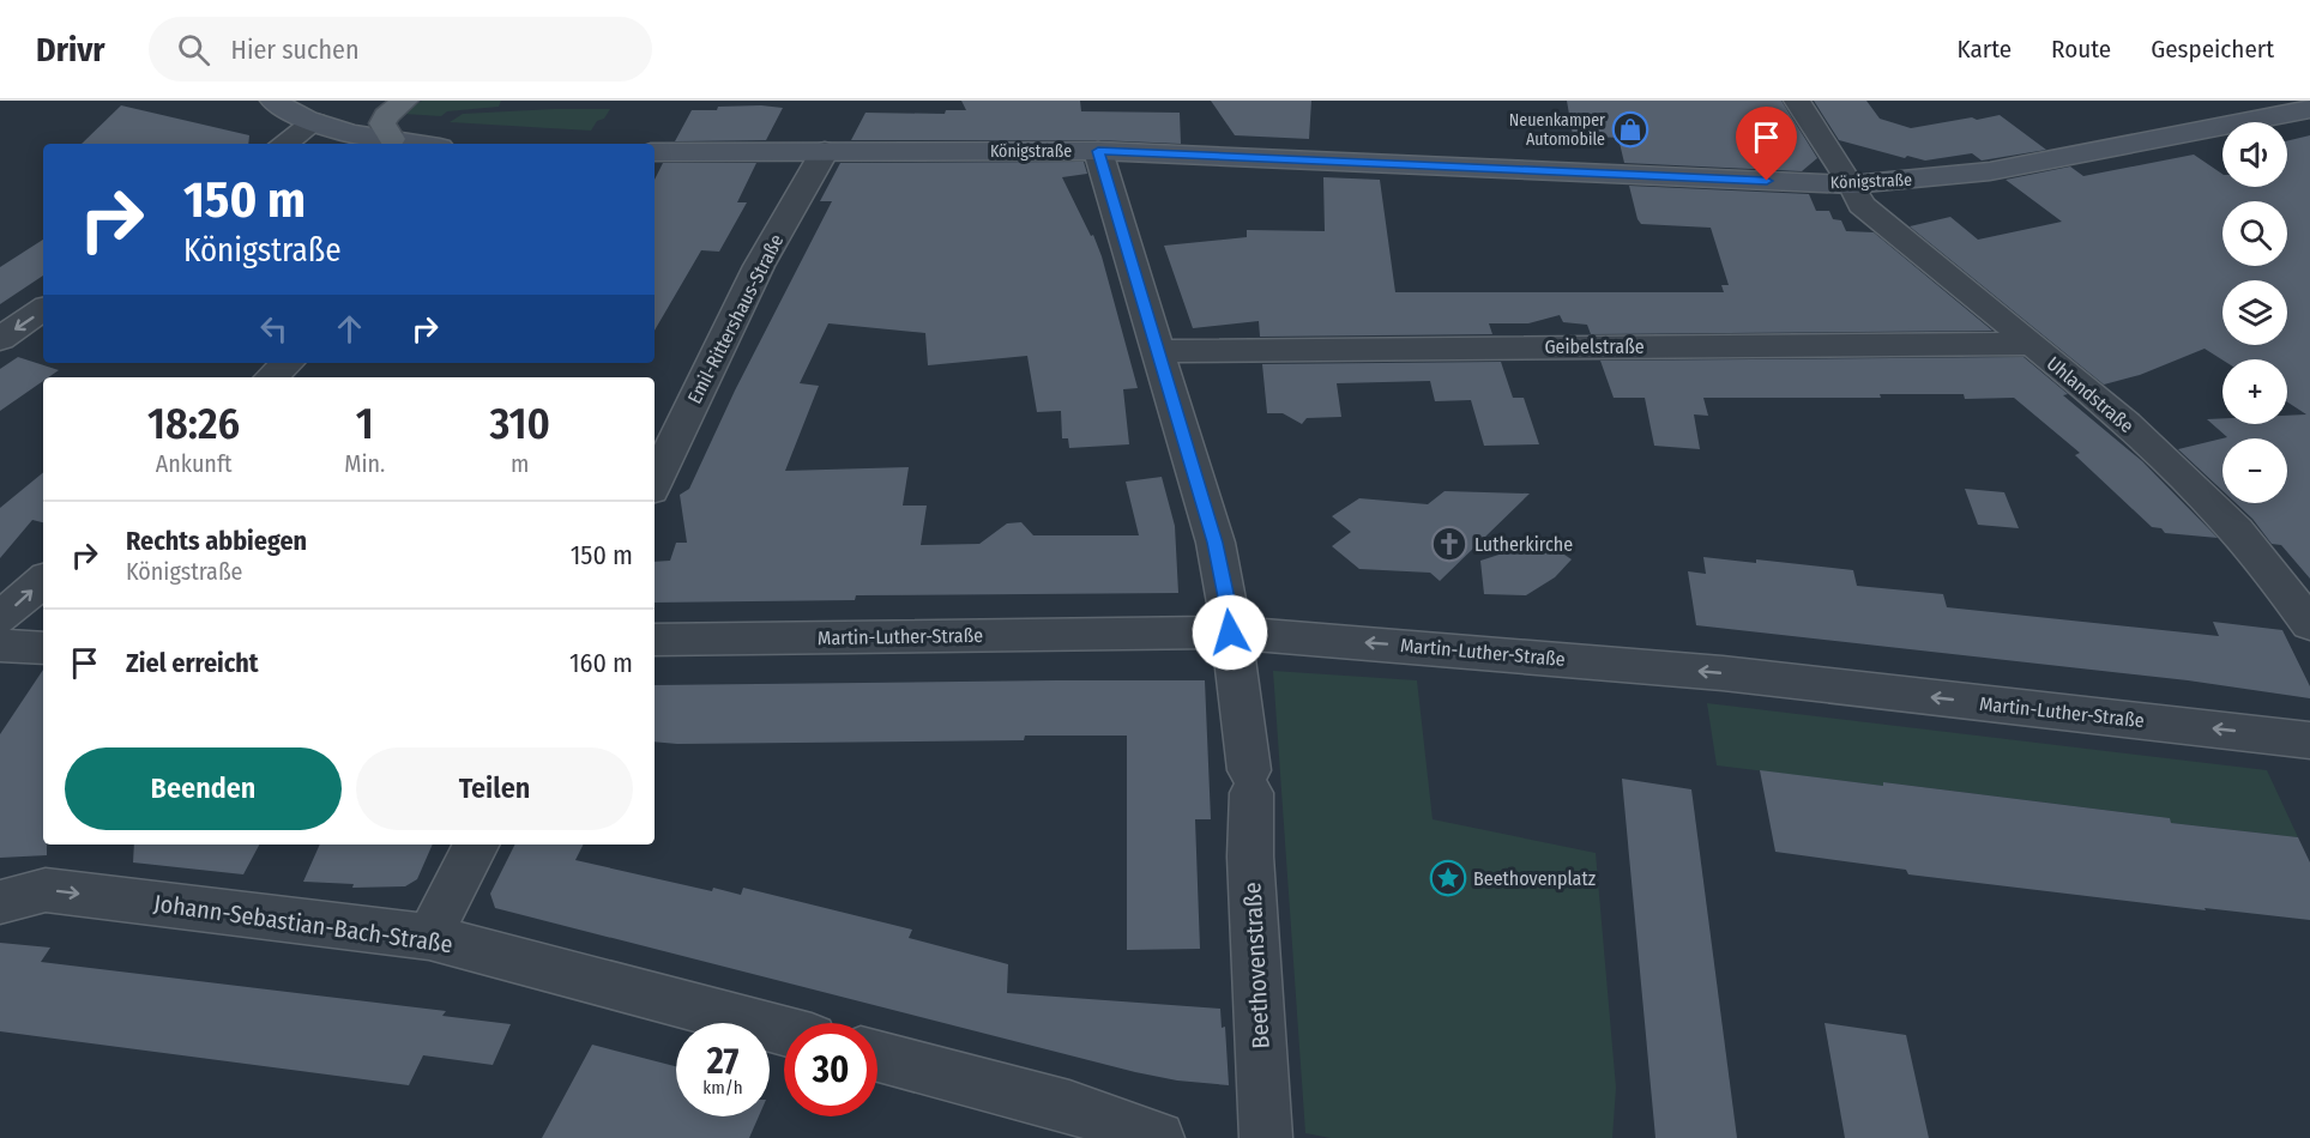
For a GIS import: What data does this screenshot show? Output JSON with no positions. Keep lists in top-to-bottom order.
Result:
{
  "streets": {
    "main road": ["Königstraße"],
    "street": [
      "Emil-Rittershaus-Straße",
      "Geibelstraße",
      "Uhlandstraße",
      "Martin-Luther-Straße",
      "Johann-Sebastian-Bach-Straße",
      "Beethovenstraße"
    ]
  },
  "crossings": [
    ["Königstraße", "Emil-Rittershaus-Straße"],
    ["Königstraße", "Uhlandstraße"],
    ["Königstraße", "Beethovenstraße"],
    ["Geibelstraße", "Uhlandstraße"],
    ["Geibelstraße", "Beethovenstraße"],
    ["Martin-Luther-Straße", "Beethovenstraße"]
  ],
  "one_way": ["Martin-Luther-Straße", "Johann-Sebastian-Bach-Straße"],
  "places": {
    "shop": ["Neuenkamper Automobile"],
    "church": ["Lutherkirche"],
    "place": ["Beethovenplatz"]
  },
  "page": {
    "header": "Drivr",
    "search": "Hier suchen",
    "nav": ["Karte", "Route", "Gespeichert"],
    "map_buttons": ["+", "−"],
    "turn": ["150 m", "Königstraße"],
    "eta": [
      "18:26",
      "Ankunft",
      "1",
      "Min.",
      "310",
      "m"
    ],
    "list": [
      {
        "name": "Rechts abbiegen",
        "note": "Königstraße",
        "value": "150 m"
      },
      {
        "name": "Ziel erreicht",
        "value": "160 m"
      }
    ],
    "buttons": ["Beenden", "Teilen"],
    "speed": "27 km/h",
    "limit": "30"
  }
}
